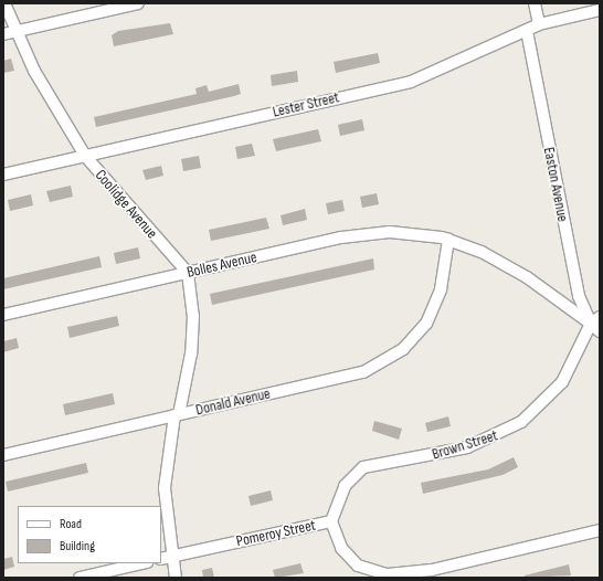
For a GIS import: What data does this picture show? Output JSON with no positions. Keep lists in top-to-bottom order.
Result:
{
  "streets": {
    "street": [
      "Lester Street",
      "Easton Avenue",
      "Coolidge Avenue",
      "Bolles Avenue",
      "Donald Avenue",
      "Brown Street",
      "Pomeroy Street"
    ]
  },
  "crossings": [
    ["Lester Street", "Easton Avenue"],
    ["Lester Street", "Coolidge Avenue"],
    ["Easton Avenue", "Bolles Avenue"],
    ["Easton Avenue", "Brown Street"],
    ["Coolidge Avenue", "Bolles Avenue"],
    ["Bolles Avenue", "Donald Avenue"],
    ["Bolles Avenue", "Brown Street"],
    ["Brown Street", "Pomeroy Street"]
  ],
  "legend": ["Road", "Building"]
}
